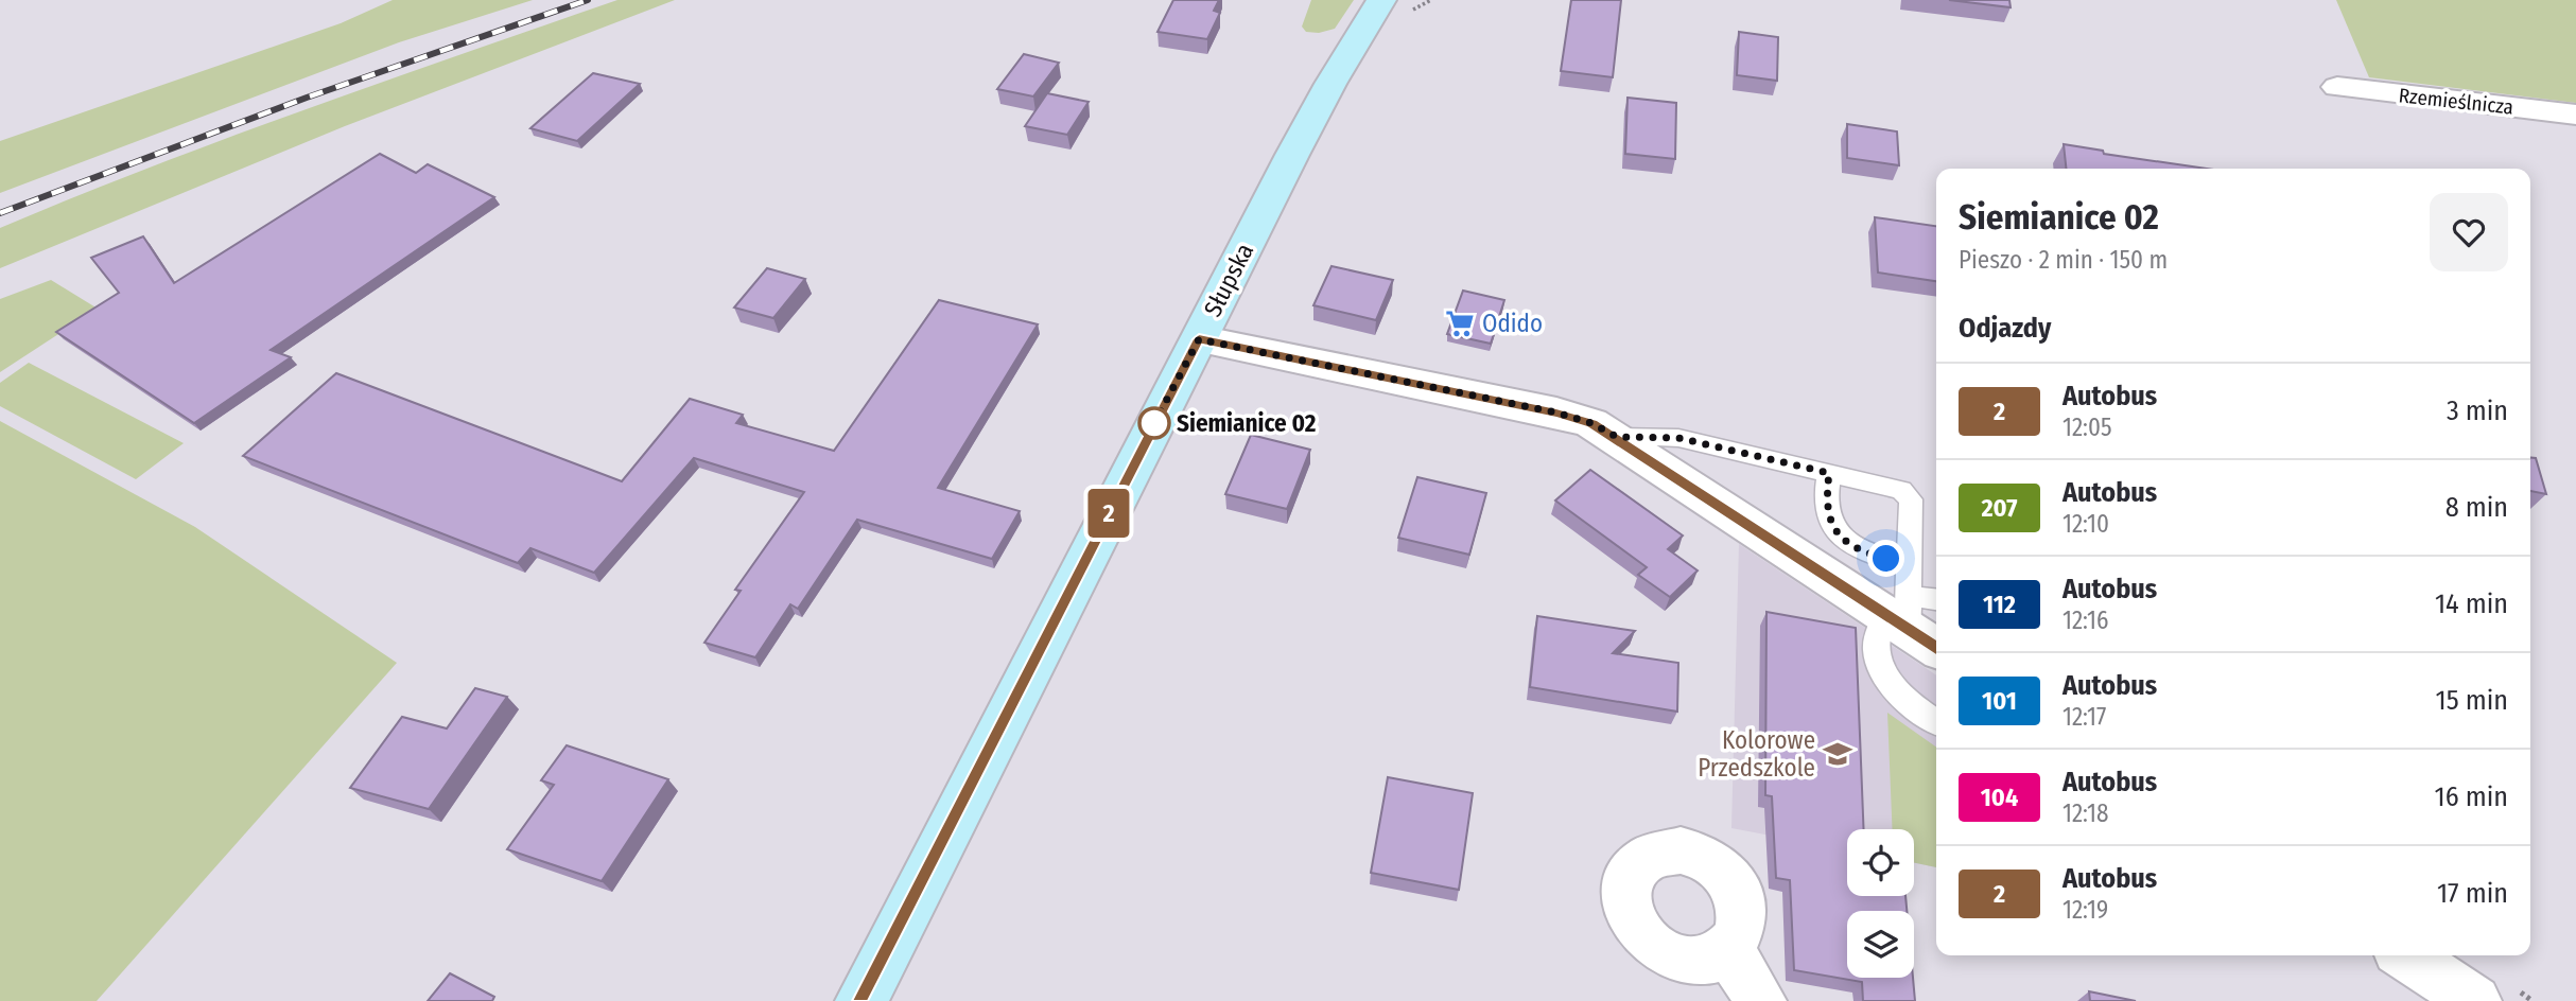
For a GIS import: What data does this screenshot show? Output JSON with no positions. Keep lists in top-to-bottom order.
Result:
{
  "streets": {
    "main road": ["Słupska"],
    "street": ["Rzemieślnicza"]
  },
  "places": {
    "supermarket": ["Odido"],
    "other": ["Siemianice 02"],
    "school or university": ["Kolorowe Przedszkole"]
  },
  "lines": ["bus line 2"],
  "page": {
    "on_map": "2",
    "heading": [
      ["Siemianice 02", "Pieszo · 2 min · 150 m"],
      "Odjazdy"
    ],
    "list": [
      {
        "mark": "2",
        "name": "Autobus",
        "note": "12:05",
        "value": "3 min"
      },
      {
        "mark": "207",
        "name": "Autobus",
        "note": "12:10",
        "value": "8 min"
      },
      {
        "mark": "112",
        "name": "Autobus",
        "note": "12:16",
        "value": "14 min"
      },
      {
        "mark": "101",
        "name": "Autobus",
        "note": "12:17",
        "value": "15 min"
      },
      {
        "mark": "104",
        "name": "Autobus",
        "note": "12:18",
        "value": "16 min"
      },
      {
        "mark": "2",
        "name": "Autobus",
        "note": "12:19",
        "value": "17 min"
      }
    ]
  }
}
